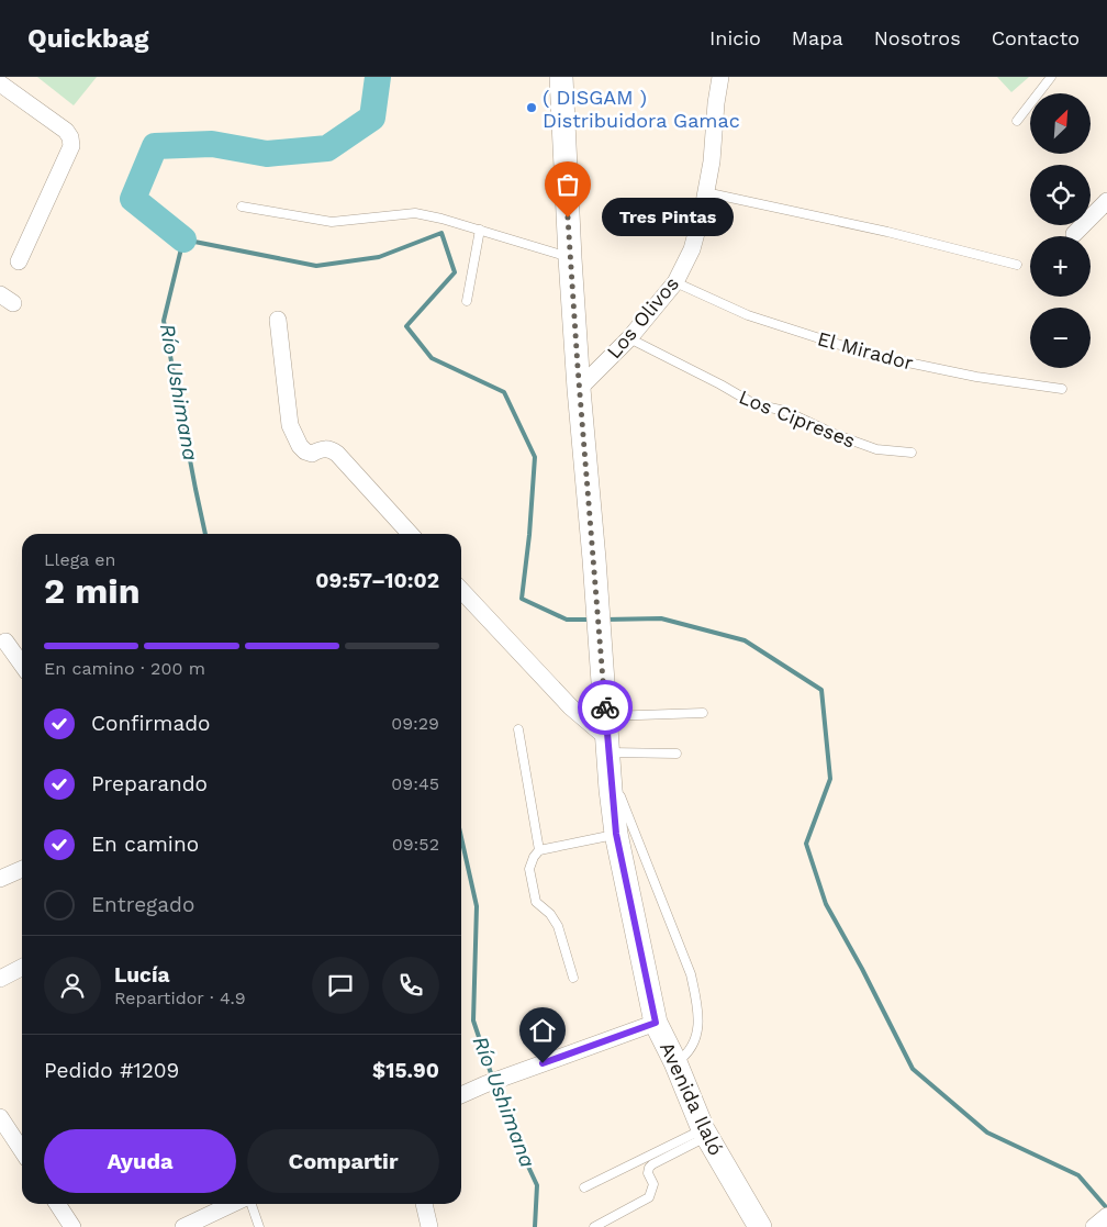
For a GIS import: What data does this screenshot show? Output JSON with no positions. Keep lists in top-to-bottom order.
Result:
{
  "streets": {
    "main road": ["Avenida Ilaló"],
    "street": ["Los Olivos"],
    "lane": ["El Mirador", "Los Cipreses"]
  },
  "crossings": [
    ["Los Olivos", "El Mirador"],
    ["Los Olivos", "Los Cipreses"],
    ["Los Olivos", "Avenida Ilaló"]
  ],
  "water": ["Río Ushimana"],
  "places": ["( DISGAM ) Distribuidora Gamac", "Tres Pintas"],
  "north": "top right",
  "page": {
    "header": "Quickbag",
    "nav": [
      "Inicio",
      "Mapa",
      "Nosotros",
      "Contacto"
    ],
    "map_buttons": ["+", "−"],
    "bubble": "Tres Pintas",
    "heading": ["2 min", "Llega en", "09:57–10:02"],
    "panel": [
      "Lucía",
      "Repartidor · 4.9",
      "Pedido #1209",
      "$15.90"
    ],
    "bar": "En camino · 200 m",
    "list": [
      ["Confirmado", "09:29"],
      ["Preparando", "09:45"],
      ["En camino", "09:52"],
      "Entregado"
    ],
    "buttons": ["Ayuda", "Compartir"]
  }
}
